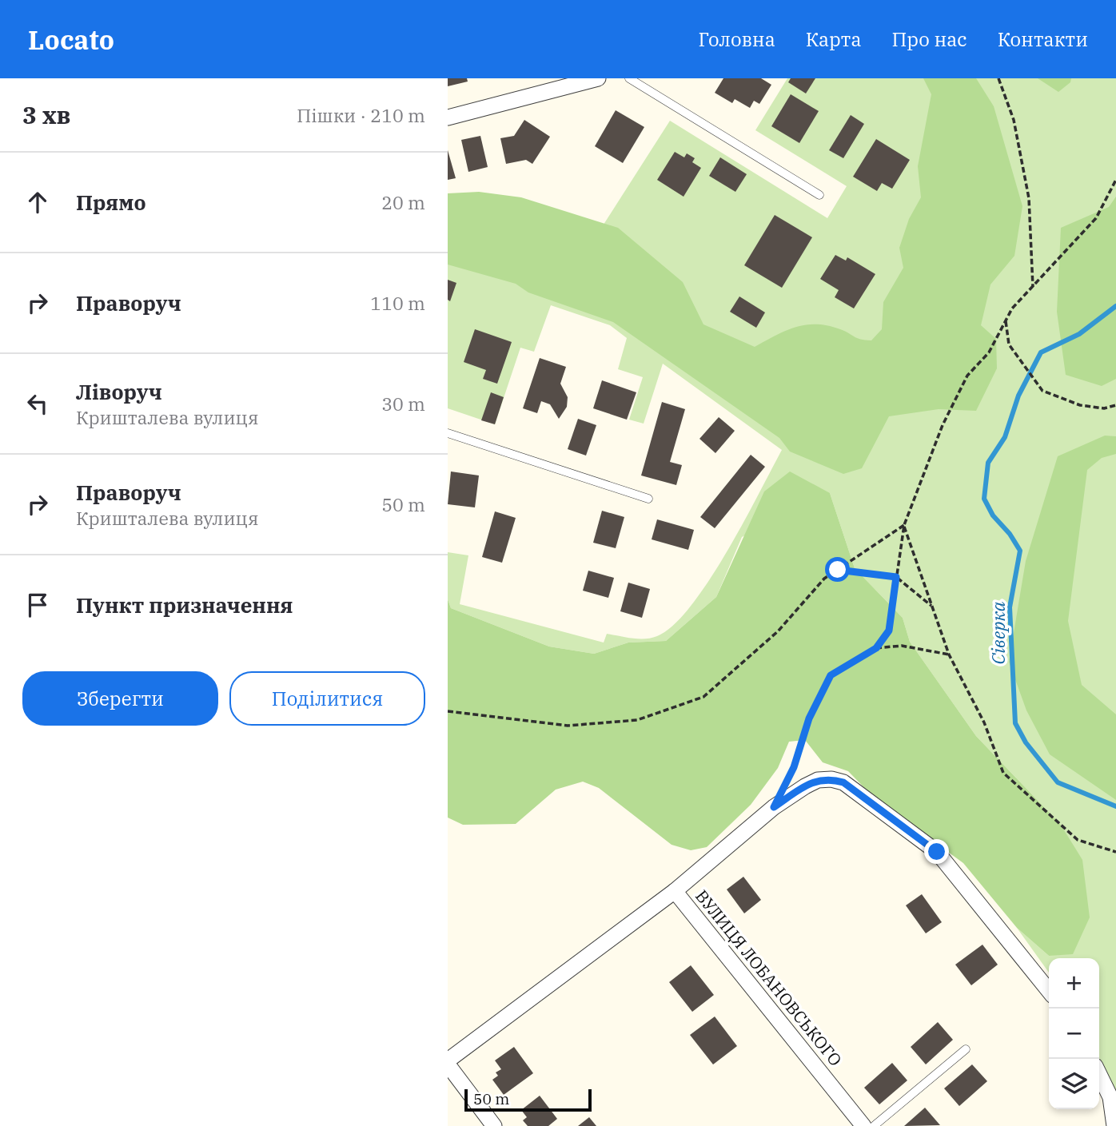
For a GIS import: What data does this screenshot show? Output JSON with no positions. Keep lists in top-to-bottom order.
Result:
{
  "streets": {
    "street": ["ВУЛИЦЯ ЛОБАНОВСЬКОГО"]
  },
  "water": ["Сіверка"],
  "scale_bar": "50 m",
  "page": {
    "header": "Locato",
    "nav": [
      "Головна",
      "Карта",
      "Про нас",
      "Контакти"
    ],
    "heading": ["3 хв", "Пішки · 210 m"],
    "list": [
      ["Прямо", "20 m"],
      ["Праворуч", "110 m"],
      ["Ліворуч", "Кришталева вулиця", "30 m"],
      ["Праворуч", "Кришталева вулиця", "50 m"],
      "Пункт призначення"
    ],
    "buttons": ["Зберегти", "Поділитися"],
    "map_buttons": ["+", "−"],
    "scale": "50 m"
  }
}
